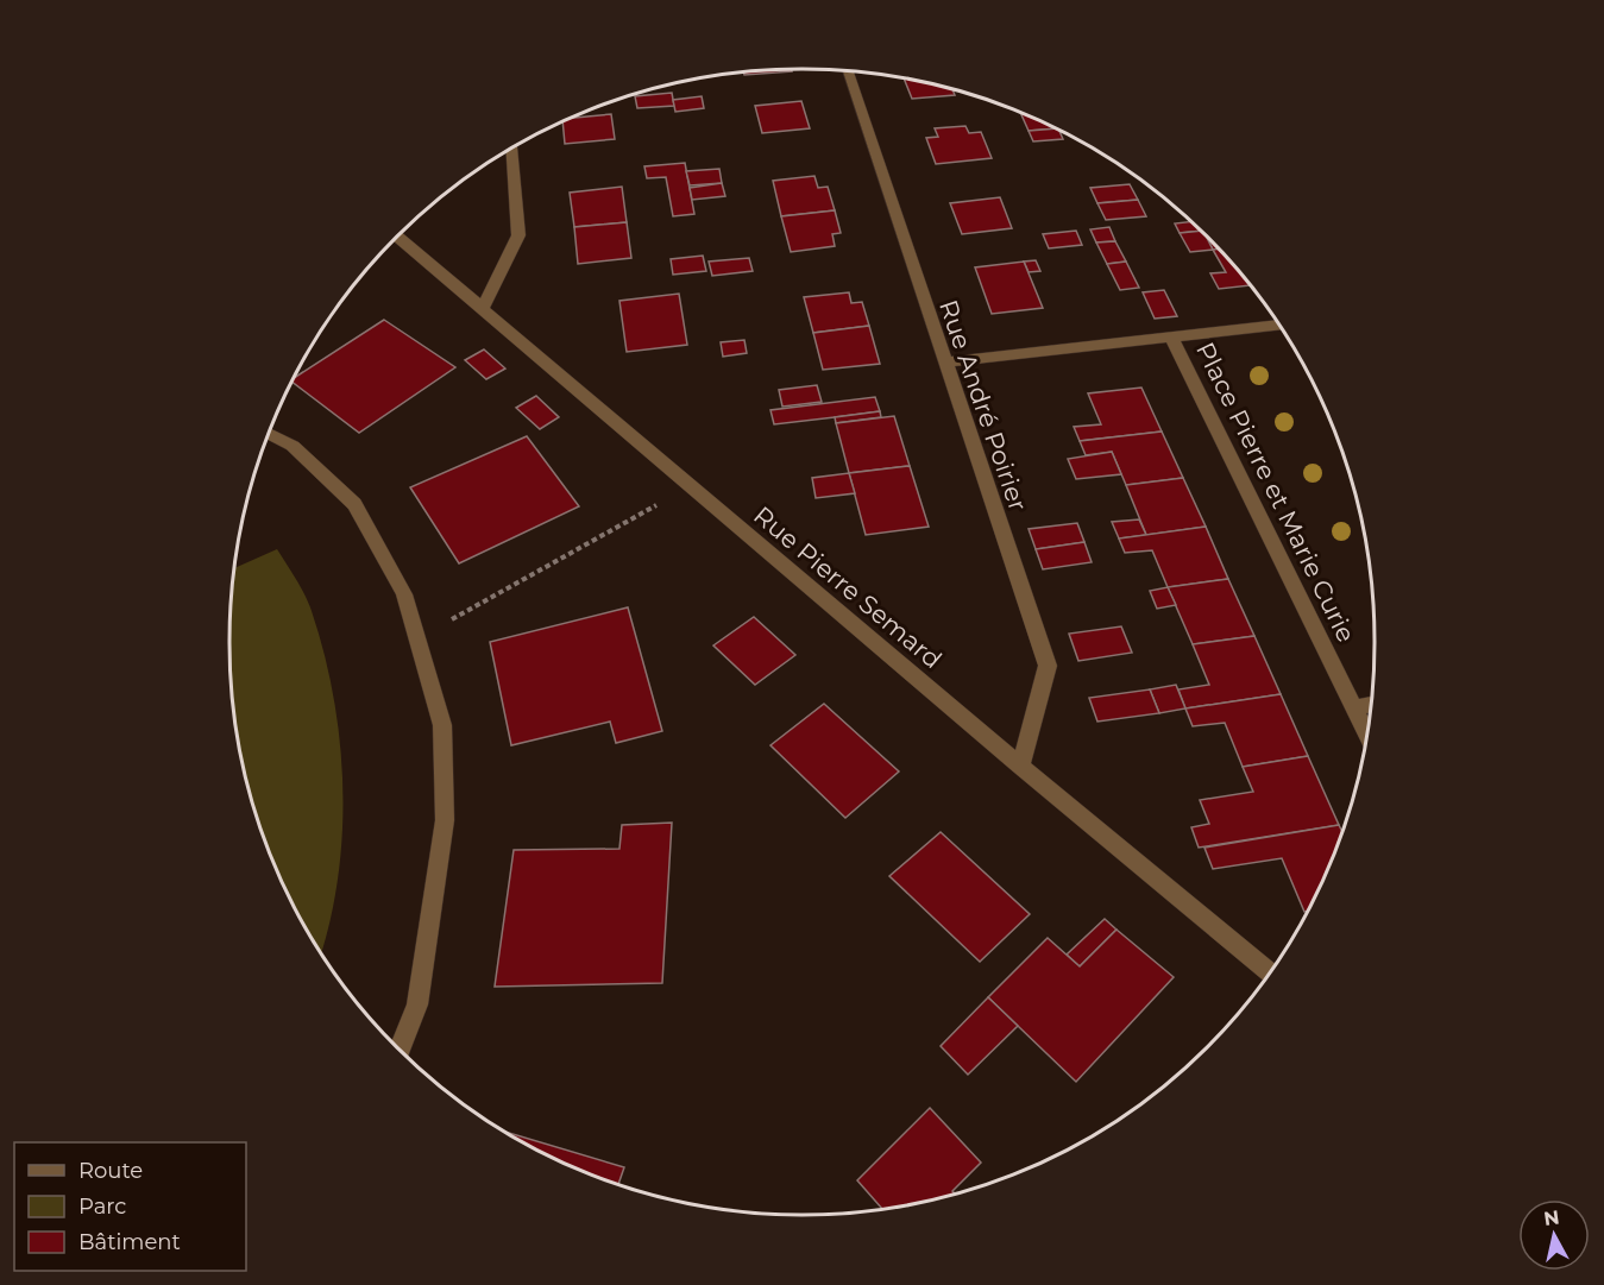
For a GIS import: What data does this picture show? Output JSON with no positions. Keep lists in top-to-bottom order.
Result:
{
  "streets": {
    "street": ["Rue André Poirier", "Place Pierre et Marie Curie", "Rue Pierre Semard"]
  },
  "crossings": [
    ["Rue André Poirier", "Rue Pierre Semard"]
  ],
  "legend": ["Route", "Parc", "Bâtiment"],
  "north": "top"
}
